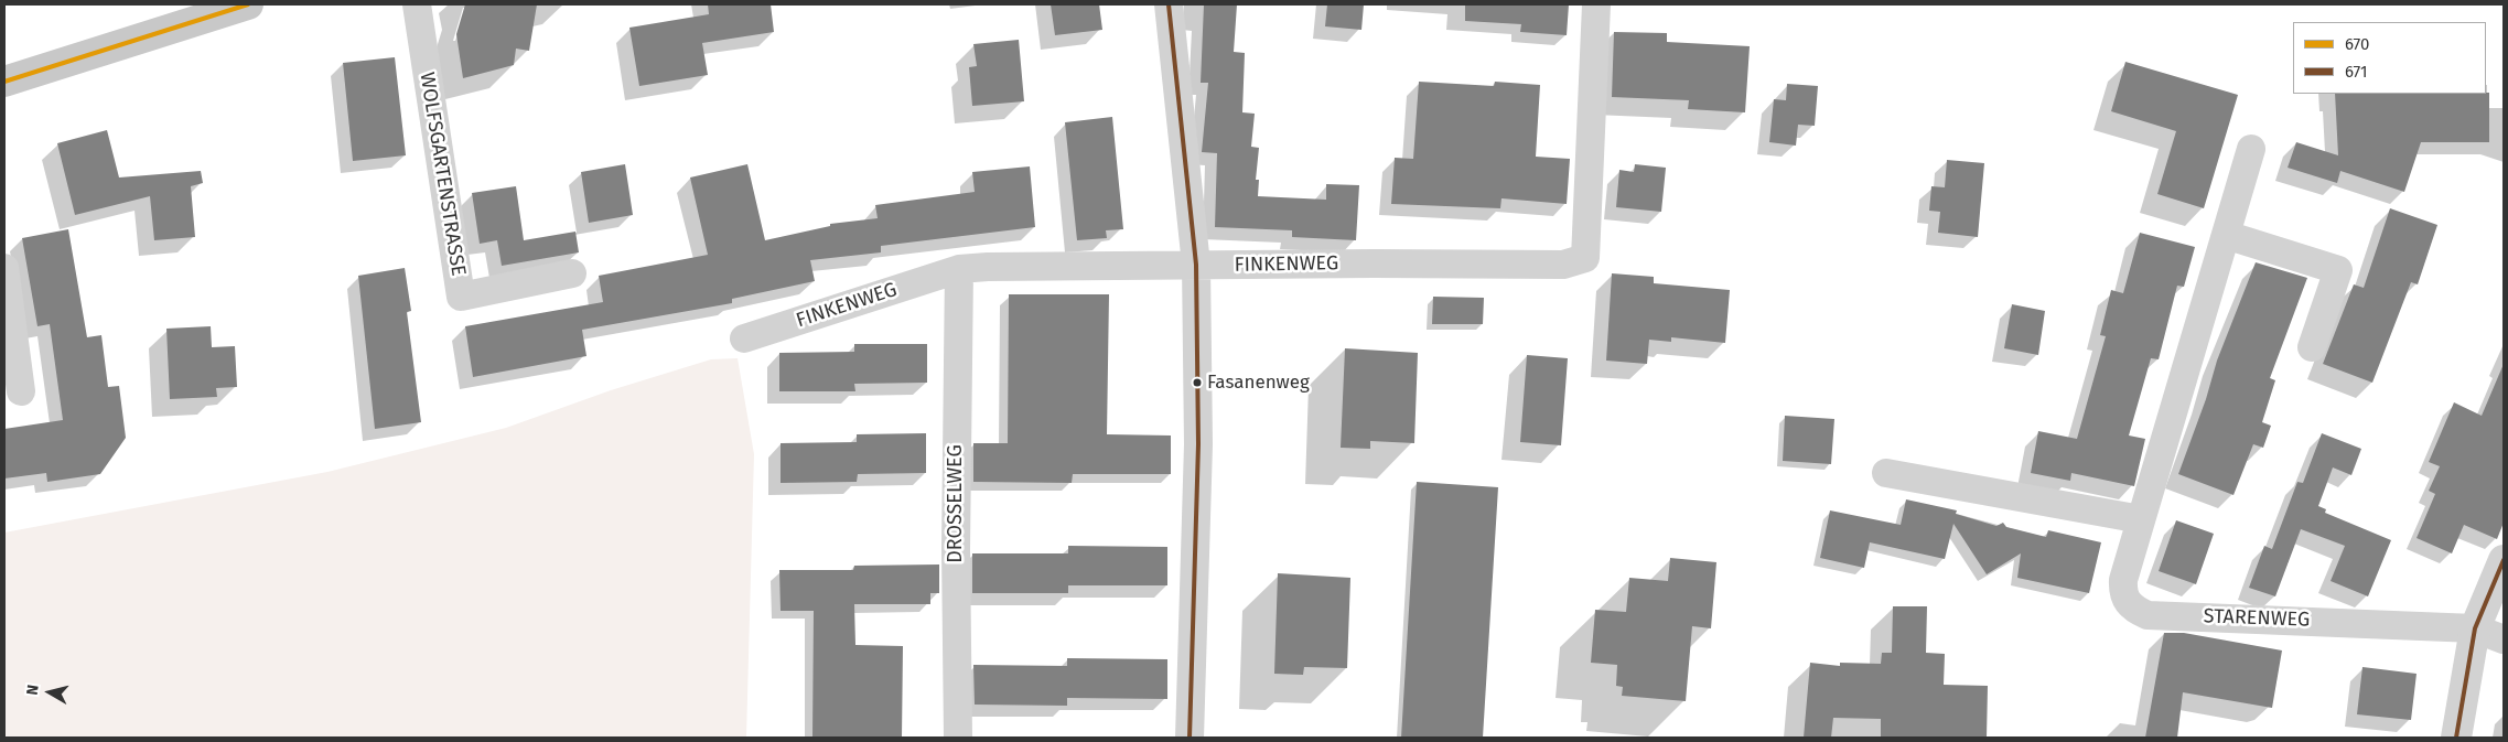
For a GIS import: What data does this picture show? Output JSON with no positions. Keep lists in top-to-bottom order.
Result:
{
  "streets": {
    "street": [
      "WOLFSGARTENSTRASSE",
      "FINKENWEG",
      "DROSSELWEG",
      "STARENWEG"
    ]
  },
  "crossings": [
    ["FINKENWEG", "DROSSELWEG"]
  ],
  "places": ["Fasanenweg"],
  "lines": ["transit line 670", "transit line 671"],
  "legend": ["670", "671"],
  "north": "left"
}
